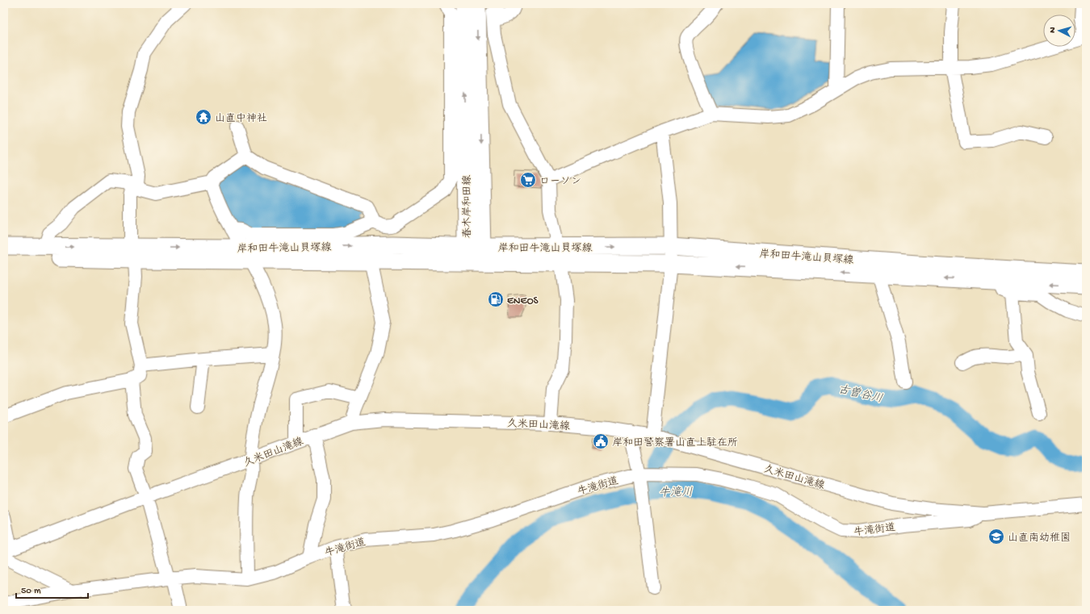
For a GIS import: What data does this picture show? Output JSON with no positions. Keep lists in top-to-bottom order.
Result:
{
  "streets": {
    "main road": ["春木岸和田線", "岸和田牛滝山貝塚線"],
    "street": ["久米田山滝線", "牛滝街道"]
  },
  "crossings": [
    ["春木岸和田線", "岸和田牛滝山貝塚線"],
    ["久米田山滝線", "牛滝街道"]
  ],
  "water": ["古曽谷川", "牛滝川"],
  "places": {
    "temple": ["山直中神社"],
    "supermarket": ["ローソン"],
    "fuel station": ["ENEOS"],
    "public building": ["岸和田警察署山直上駐在所"],
    "school or university": ["山直南幼稚園"]
  },
  "scale_bar": "50 m",
  "north": "left"
}
